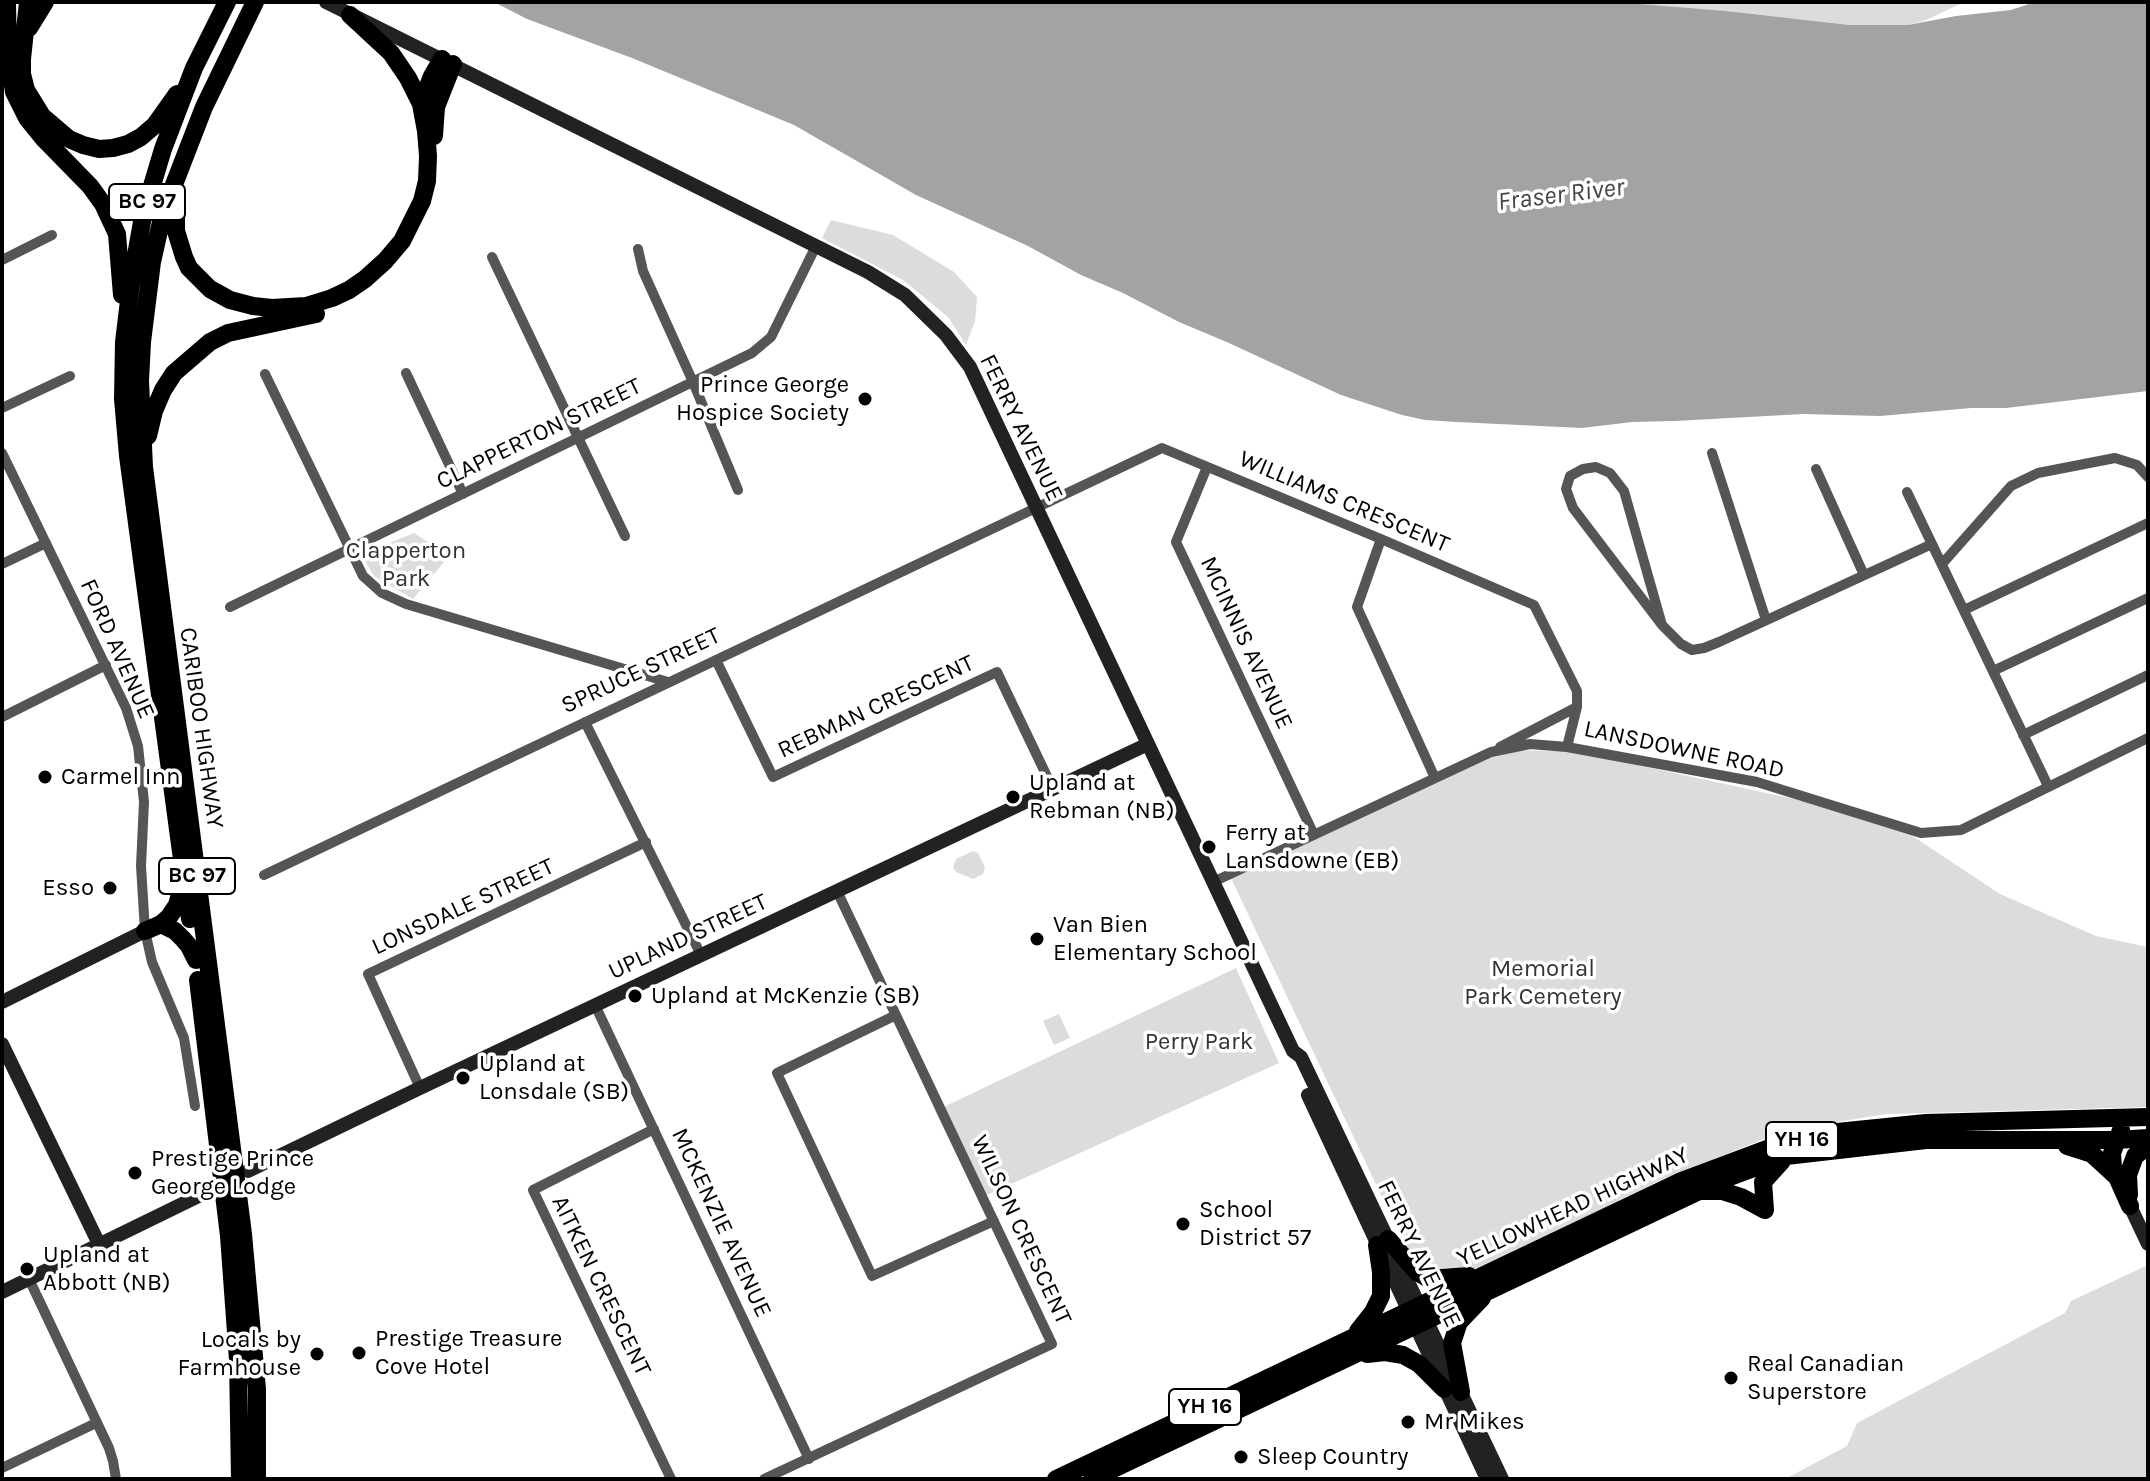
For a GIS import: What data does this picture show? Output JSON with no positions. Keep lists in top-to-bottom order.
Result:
{
  "streets": {
    "highway": [
      "BC 97",
      "CARIBOO HIGHWAY",
      "YH 16",
      "YELLOWHEAD HIGHWAY"
    ],
    "main road": ["FERRY AVENUE", "UPLAND STREET"],
    "street": [
      "CLAPPERTON STREET",
      "WILLIAMS CRESCENT",
      "MCINNIS AVENUE",
      "FORD AVENUE",
      "SPRUCE STREET",
      "REBMAN CRESCENT",
      "LANSDOWNE ROAD",
      "LONSDALE STREET",
      "MCKENZIE AVENUE",
      "WILSON CRESCENT",
      "AITKEN CRESCENT"
    ]
  },
  "crossings": [
    ["FERRY AVENUE", "CLAPPERTON STREET"],
    ["FERRY AVENUE", "WILLIAMS CRESCENT"],
    ["FERRY AVENUE", "SPRUCE STREET"],
    ["FERRY AVENUE", "LANSDOWNE ROAD"],
    ["FERRY AVENUE", "UPLAND STREET"],
    ["FERRY AVENUE", "YELLOWHEAD HIGHWAY"],
    ["WILLIAMS CRESCENT", "MCINNIS AVENUE"],
    ["WILLIAMS CRESCENT", "SPRUCE STREET"],
    ["MCINNIS AVENUE", "LANSDOWNE ROAD"],
    ["SPRUCE STREET", "REBMAN CRESCENT"],
    ["REBMAN CRESCENT", "UPLAND STREET"],
    ["LONSDALE STREET", "UPLAND STREET"],
    ["UPLAND STREET", "MCKENZIE AVENUE"],
    ["UPLAND STREET", "WILSON CRESCENT"],
    ["MCKENZIE AVENUE", "WILSON CRESCENT"],
    ["MCKENZIE AVENUE", "AITKEN CRESCENT"]
  ],
  "water": ["Fraser River"],
  "parks": ["Clapperton Park", "Memorial Park Cemetery", "Perry Park"],
  "places": [
    "Prince George Hospice Society",
    "Carmel Inn",
    "Upland at Rebman (NB)",
    "Ferry at Lansdowne (EB)",
    "Esso",
    "Van Bien Elementary School",
    "Upland at McKenzie (SB)",
    "Upland at Lonsdale (SB)",
    "Prestige Prince George Lodge",
    "School District 57",
    "Upland at Abbott (NB)",
    "Prestige Treasure Cove Hotel",
    "Locals by Farmhouse",
    "Real Canadian Superstore",
    "Mr Mikes",
    "Sleep Country"
  ]
}
